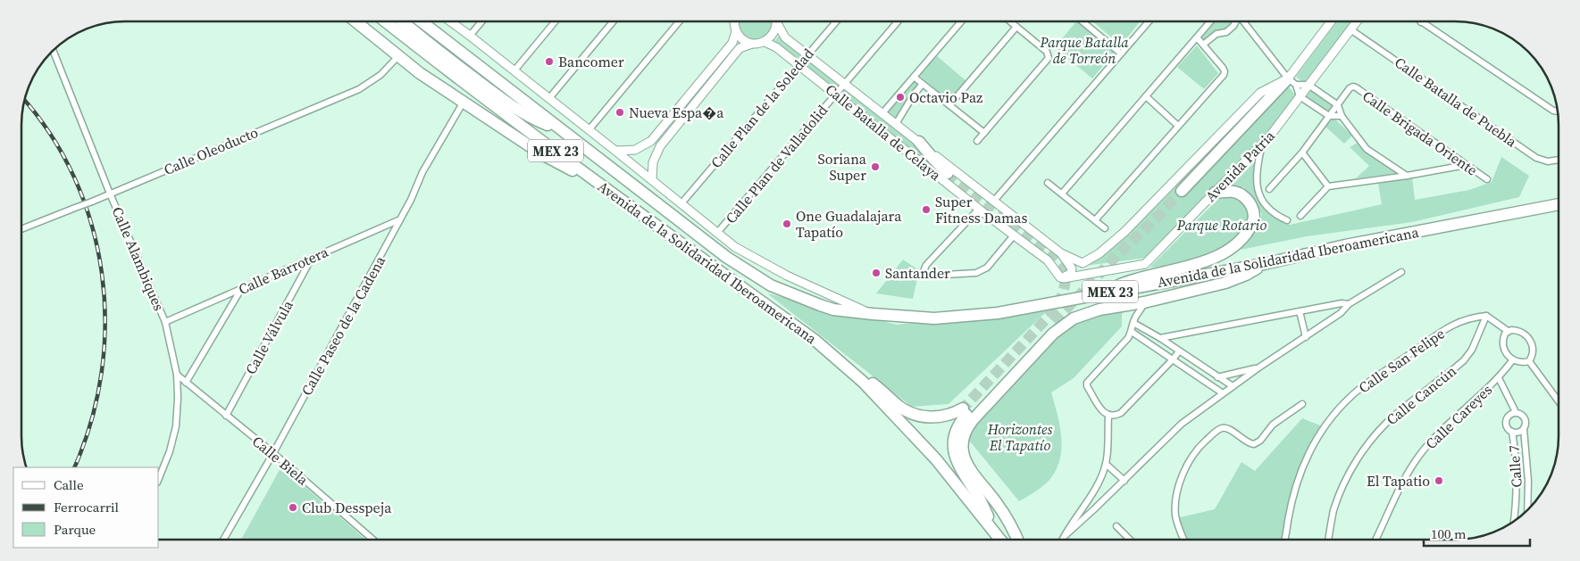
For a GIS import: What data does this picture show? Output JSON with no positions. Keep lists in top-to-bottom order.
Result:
{
  "streets": {
    "highway": ["MEX 23", "Avenida de la Solidaridad Iberoamericana"],
    "street": [
      "Calle Batalla de Puebla",
      "Calle Plan de la Soledad",
      "Calle Batalla de Celaya",
      "Calle Brigada Oriente",
      "Calle Oleoducto",
      "Calle Plan de Valladolid",
      "Avenida Patria",
      "Calle Alambiques",
      "Calle Barrotera",
      "Calle Paseo de la Cadena",
      "Calle Válvula",
      "Calle San Felipe",
      "Calle Cancún",
      "Calle Careyes",
      "Calle Biela",
      "Calle 7"
    ]
  },
  "crossings": [
    ["Calle Batalla de Puebla", "Avenida Patria"],
    ["Calle Plan de la Soledad", "Calle Batalla de Celaya"],
    ["Calle Batalla de Celaya", "Calle Plan de Valladolid"],
    ["Calle Batalla de Celaya", "Avenida Patria"],
    ["Calle Oleoducto", "Calle Alambiques"],
    ["Calle Alambiques", "Calle Barrotera"],
    ["Calle Alambiques", "Calle Biela"],
    ["Calle Barrotera", "Calle Paseo de la Cadena"],
    ["Calle Barrotera", "Calle Válvula"],
    ["Calle Paseo de la Cadena", "Calle Biela"],
    ["Calle Válvula", "Calle Biela"],
    ["Calle San Felipe", "Calle Cancún"]
  ],
  "parks": ["Parque Batalla de Torreón", "Parque Rotario", "Horizontes El Tapatío"],
  "places": [
    "Bancomer",
    "Octavio Paz",
    "Nueva Espa�a",
    "Soriana Super",
    "Super Fitness Damas",
    "One Guadalajara Tapatío",
    "Santander",
    "El Tapatio",
    "Club Desspeja"
  ],
  "legend": ["Calle", "Ferrocarril", "Parque"],
  "scale_bar": "100 m"
}
